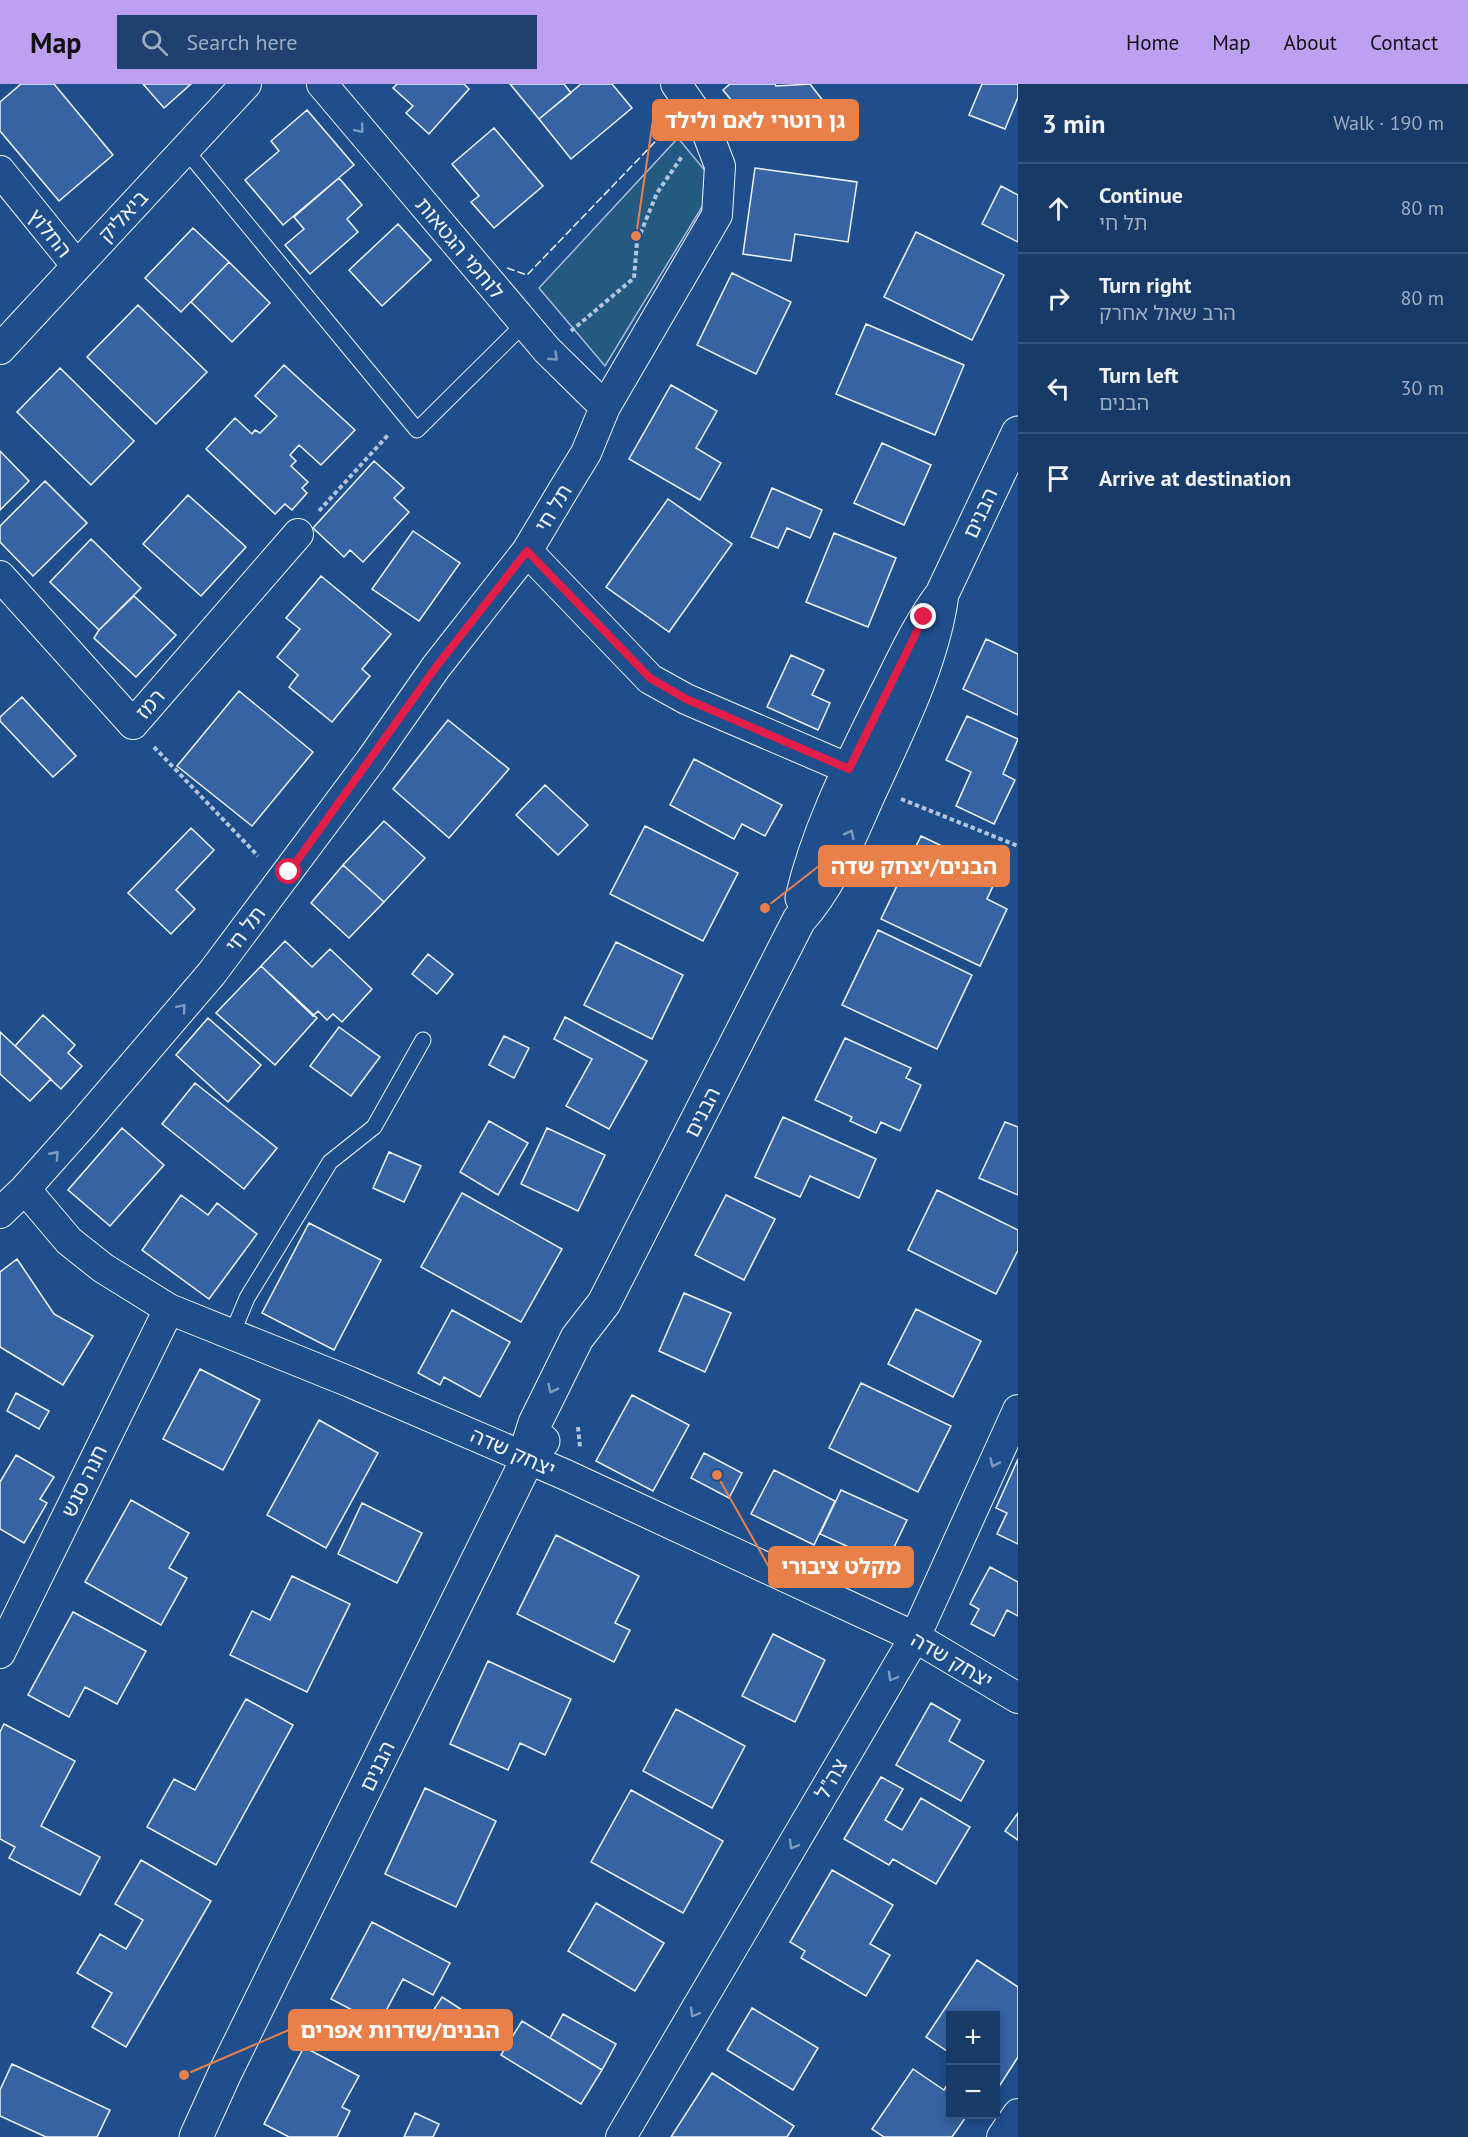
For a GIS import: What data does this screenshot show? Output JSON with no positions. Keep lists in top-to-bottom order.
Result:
{
  "streets": {
    "street": [
      "ביאליק",
      "החלוץ",
      "לוחמי הגטאות",
      "תל חי",
      "הבנים",
      "רמז",
      "יצחק שדה",
      "חנה סנש",
      "צה\"ל"
    ]
  },
  "crossings": [
    ["ביאליק", "החלוץ"],
    ["לוחמי הגטאות", "תל חי"],
    ["תל חי", "יצחק שדה"],
    ["הבנים", "יצחק שדה"],
    ["יצחק שדה", "חנה סנש"],
    ["יצחק שדה", "צה\"ל"]
  ],
  "one_way": ["לוחמי הגטאות", "צה\"ל"],
  "places": [
    "גן רוטרי לאם ולילד",
    "הבנים/יצחק שדה",
    "מקלט ציבורי",
    "הבנים/שדרות אפרים"
  ],
  "page": {
    "header": "Map",
    "search": "Search here",
    "nav": [
      "Home",
      "Map",
      "About",
      "Contact"
    ],
    "heading": ["3 min", "Walk · 190 m"],
    "list": [
      ["Continue", "תל חי", "80 m"],
      ["Turn right", "הרב שאול אחרק", "80 m"],
      ["Turn left", "הבנים", "30 m"],
      "Arrive at destination"
    ],
    "map_buttons": ["+", "−"]
  }
}
